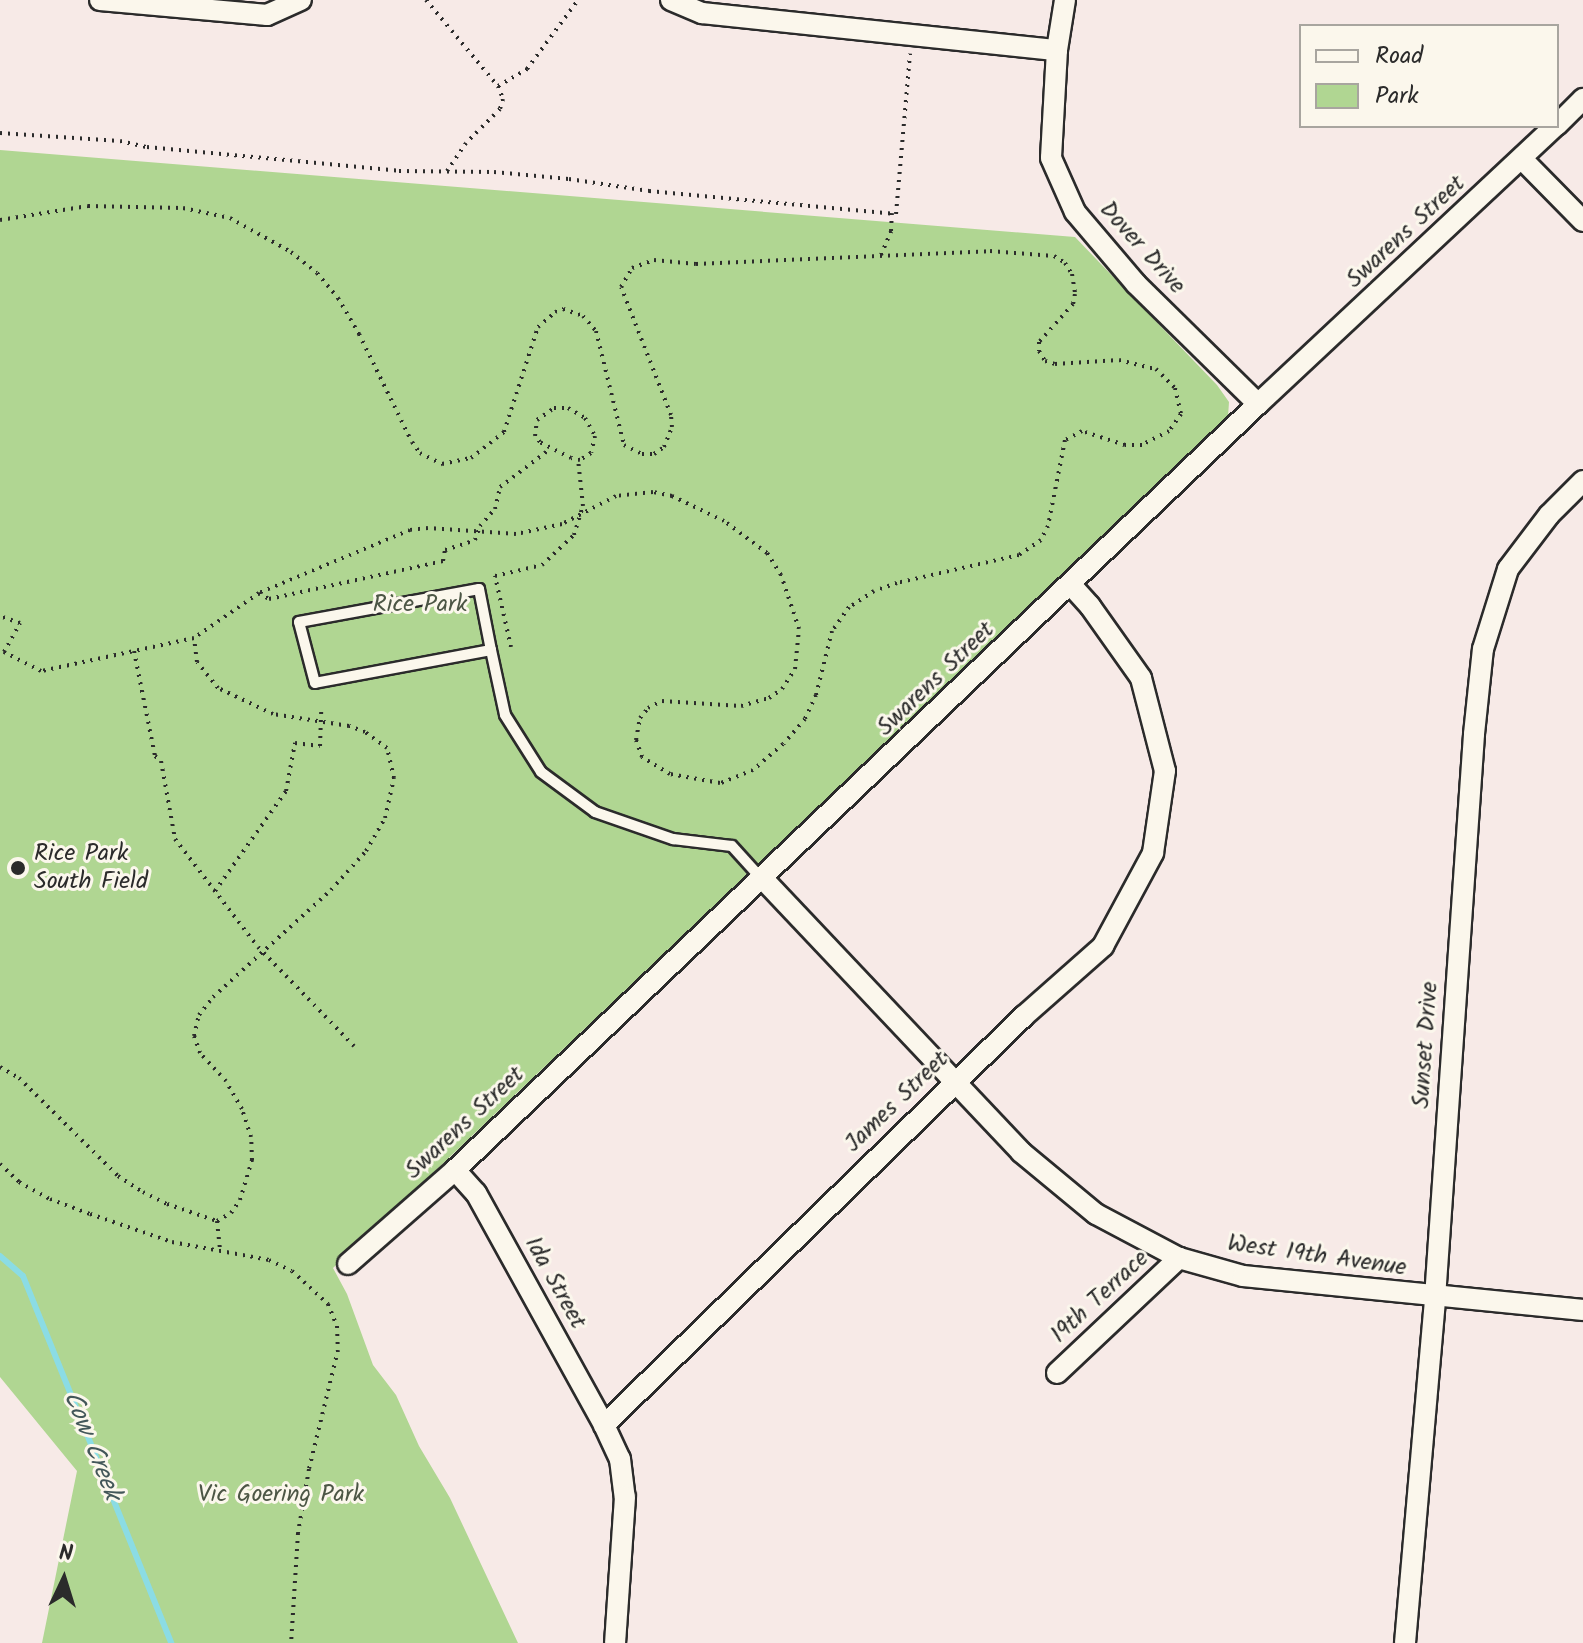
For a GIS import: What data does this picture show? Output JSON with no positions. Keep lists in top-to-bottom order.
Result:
{
  "streets": {
    "street": [
      "Swarens Street",
      "Dover Drive",
      "Sunset Drive",
      "James Street",
      "West 19th Avenue",
      "Ida Street",
      "19th Terrace"
    ]
  },
  "crossings": [
    ["Swarens Street", "Dover Drive"],
    ["Swarens Street", "James Street"],
    ["Swarens Street", "West 19th Avenue"],
    ["Swarens Street", "Ida Street"],
    ["Sunset Drive", "West 19th Avenue"],
    ["James Street", "West 19th Avenue"],
    ["James Street", "Ida Street"],
    ["West 19th Avenue", "19th Terrace"]
  ],
  "water": ["Cow Creek"],
  "parks": ["Rice Park", "Vic Goering Park"],
  "places": ["Rice Park South Field"],
  "legend": ["Road", "Park"],
  "north": "top"
}
